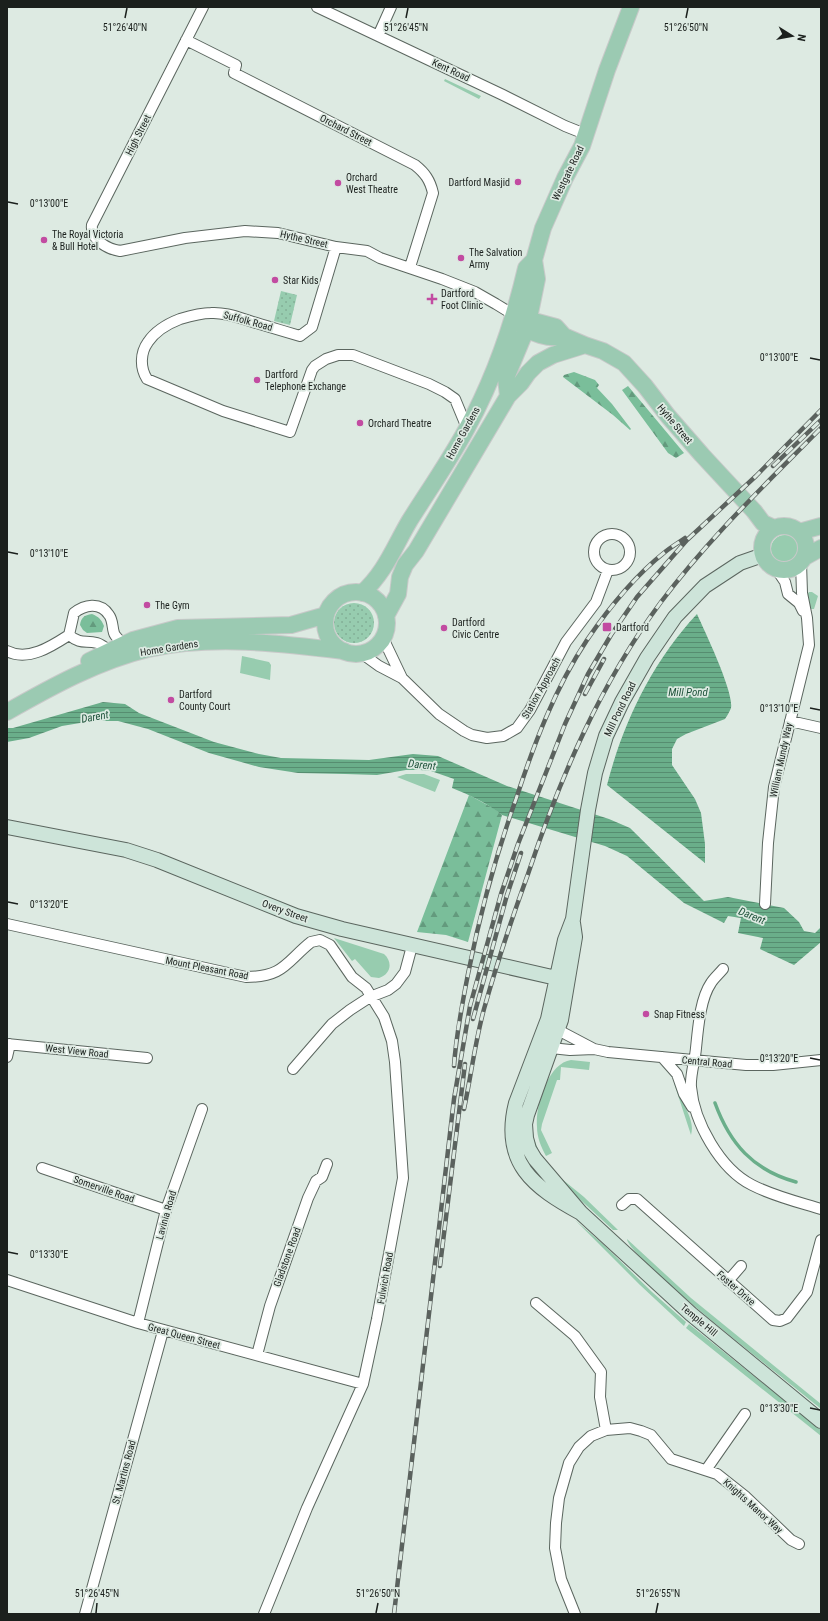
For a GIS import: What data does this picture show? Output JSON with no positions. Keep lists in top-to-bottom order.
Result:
{
  "streets": {
    "main road": ["Westgate Road", "Hythe Street", "Home Gardens"],
    "street": [
      "Kent Road",
      "Orchard Street",
      "High Street",
      "Suffolk Road",
      "Station Approach",
      "Mill Pond Road",
      "William Mundy Way",
      "Overy Street",
      "Mount Pleasant Road",
      "West View Road",
      "Central Road",
      "Somerville Road",
      "Lavinia Road",
      "Gladstone Road",
      "Fulwich Road",
      "Foster Drive",
      "Temple Hill",
      "Great Queen Street",
      "St. Martins Road",
      "Knights Manor Way"
    ]
  },
  "crossings": [
    ["Kent Road", "Westgate Road"],
    ["Orchard Street", "High Street"],
    ["Orchard Street", "Hythe Street"],
    ["High Street", "Hythe Street"],
    ["Westgate Road", "Hythe Street"],
    ["Westgate Road", "Home Gardens"],
    ["Hythe Street", "Suffolk Road"],
    ["Hythe Street", "Home Gardens"],
    ["Hythe Street", "Mill Pond Road"],
    ["Hythe Street", "William Mundy Way"],
    ["Suffolk Road", "Home Gardens"],
    ["Home Gardens", "Station Approach"],
    ["Mill Pond Road", "William Mundy Way"],
    ["Mill Pond Road", "Overy Street"],
    ["Mill Pond Road", "Central Road"],
    ["Mill Pond Road", "Temple Hill"],
    ["Mount Pleasant Road", "Fulwich Road"],
    ["Central Road", "Temple Hill"],
    ["Somerville Road", "Lavinia Road"],
    ["Lavinia Road", "Great Queen Street"],
    ["Gladstone Road", "Great Queen Street"],
    ["Fulwich Road", "Great Queen Street"],
    ["Great Queen Street", "St. Martins Road"]
  ],
  "water": ["Mill Pond", "Darent"],
  "places": {
    "other": [
      "Dartford Masjid",
      "Orchard West Theatre",
      "The Royal Victoria & Bull Hotel",
      "The Salvation Army",
      "Star Kids",
      "Dartford Telephone Exchange",
      "Orchard Theatre",
      "The Gym",
      "Dartford Civic Centre",
      "Dartford County Court",
      "Snap Fitness"
    ],
    "health": ["Dartford Foot Clinic"],
    "transit": ["Dartford"]
  },
  "north": "right",
  "coordinates": [
    "51°26'45\"N",
    "51°26'50\"N",
    "51°26'40\"N",
    "0°13'00\"E",
    "0°13'10\"E",
    "0°13'20\"E",
    "0°13'30\"E",
    "51°26'55\"N"
  ]
}
